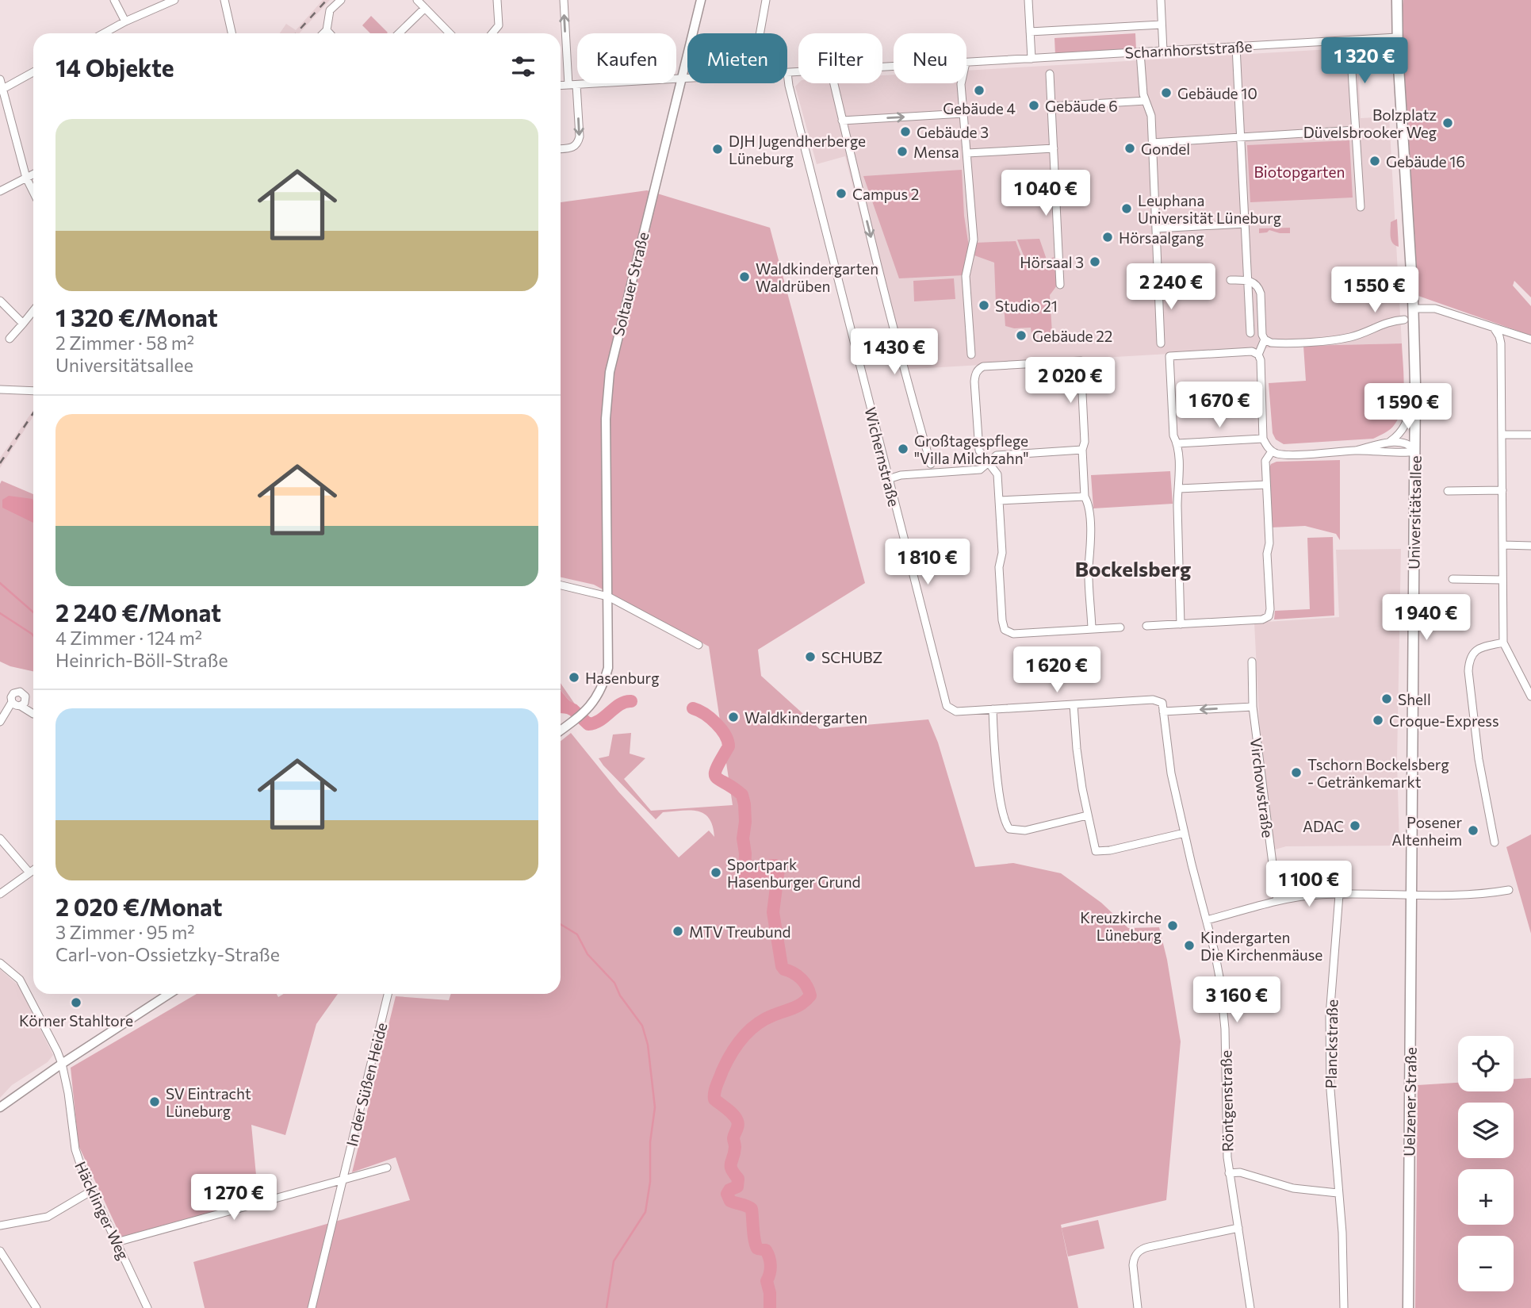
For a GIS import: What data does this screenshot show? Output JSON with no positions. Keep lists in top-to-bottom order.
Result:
{
  "streets": {
    "main road": ["Universitätsallee", "Uelzener Straße"],
    "street": [
      "Scharnhorststraße",
      "Soltauer Straße",
      "Wichernstraße",
      "Virchowstraße",
      "Planckstraße",
      "In der Süßen Heide",
      "Röntgenstraße",
      "Häcklinger Weg"
    ]
  },
  "crossings": [
    ["Scharnhorststraße", "Soltauer Straße"],
    ["Scharnhorststraße", "Wichernstraße"],
    ["Scharnhorststraße", "Universitätsallee"],
    ["Universitätsallee", "Uelzener Straße"]
  ],
  "districts": ["Bockelsberg"],
  "parks": ["Biotopgarten"],
  "places": [
    "Gebäude 4",
    "Gebäude 10",
    "Gebäude 6",
    "Bolzplatz Düvelsbrooker Weg",
    "Gebäude 3",
    "Gondel",
    "DJH Jugendherberge Lüneburg",
    "Mensa",
    "Gebäude 16",
    "Campus 2",
    "Leuphana Universität Lüneburg",
    "Hörsaalgang",
    "Hörsaal 3",
    "Waldkindergarten Waldrüben",
    "Studio 21",
    "Gebäude 22",
    "Großtagespflege \"Villa Milchzahn\"",
    "SCHUBZ",
    "Hasenburg",
    "Shell",
    "Waldkindergarten",
    "Croque-Express",
    "Tschorn Bockelsberg - Getränkemarkt",
    "ADAC",
    "Posener Altenheim",
    "Sportpark Hasenburger Grund",
    "Kreuzkirche Lüneburg",
    "MTV Treubund",
    "Kindergarten Die Kirchenmäuse",
    "Körner Stahltore",
    "SV Eintracht Lüneburg"
  ],
  "page": {
    "chip": [
      "Kaufen",
      "Mieten",
      "Filter",
      "Neu"
    ],
    "heading": "14 Objekte",
    "price": [
      "1 320 €",
      "1 040 €",
      "2 240 €",
      "1 550 €",
      "1 430 €",
      "2 020 €",
      "1 670 €",
      "1 590 €",
      "1 810 €",
      "1 940 €",
      "1 620 €",
      "1 100 €",
      "3 160 €",
      "1 270 €"
    ],
    "list": [
      {
        "name": "1 320 €/Monat",
        "note": "2 Zimmer · 58 m² · Universitätsallee"
      },
      {
        "name": "2 240 €/Monat",
        "note": "4 Zimmer · 124 m² · Heinrich-Böll-Straße"
      },
      {
        "name": "2 020 €/Monat",
        "note": "3 Zimmer · 95 m² · Carl-von-Ossietzky-Straße"
      }
    ],
    "map_buttons": ["+", "−"]
  }
}
